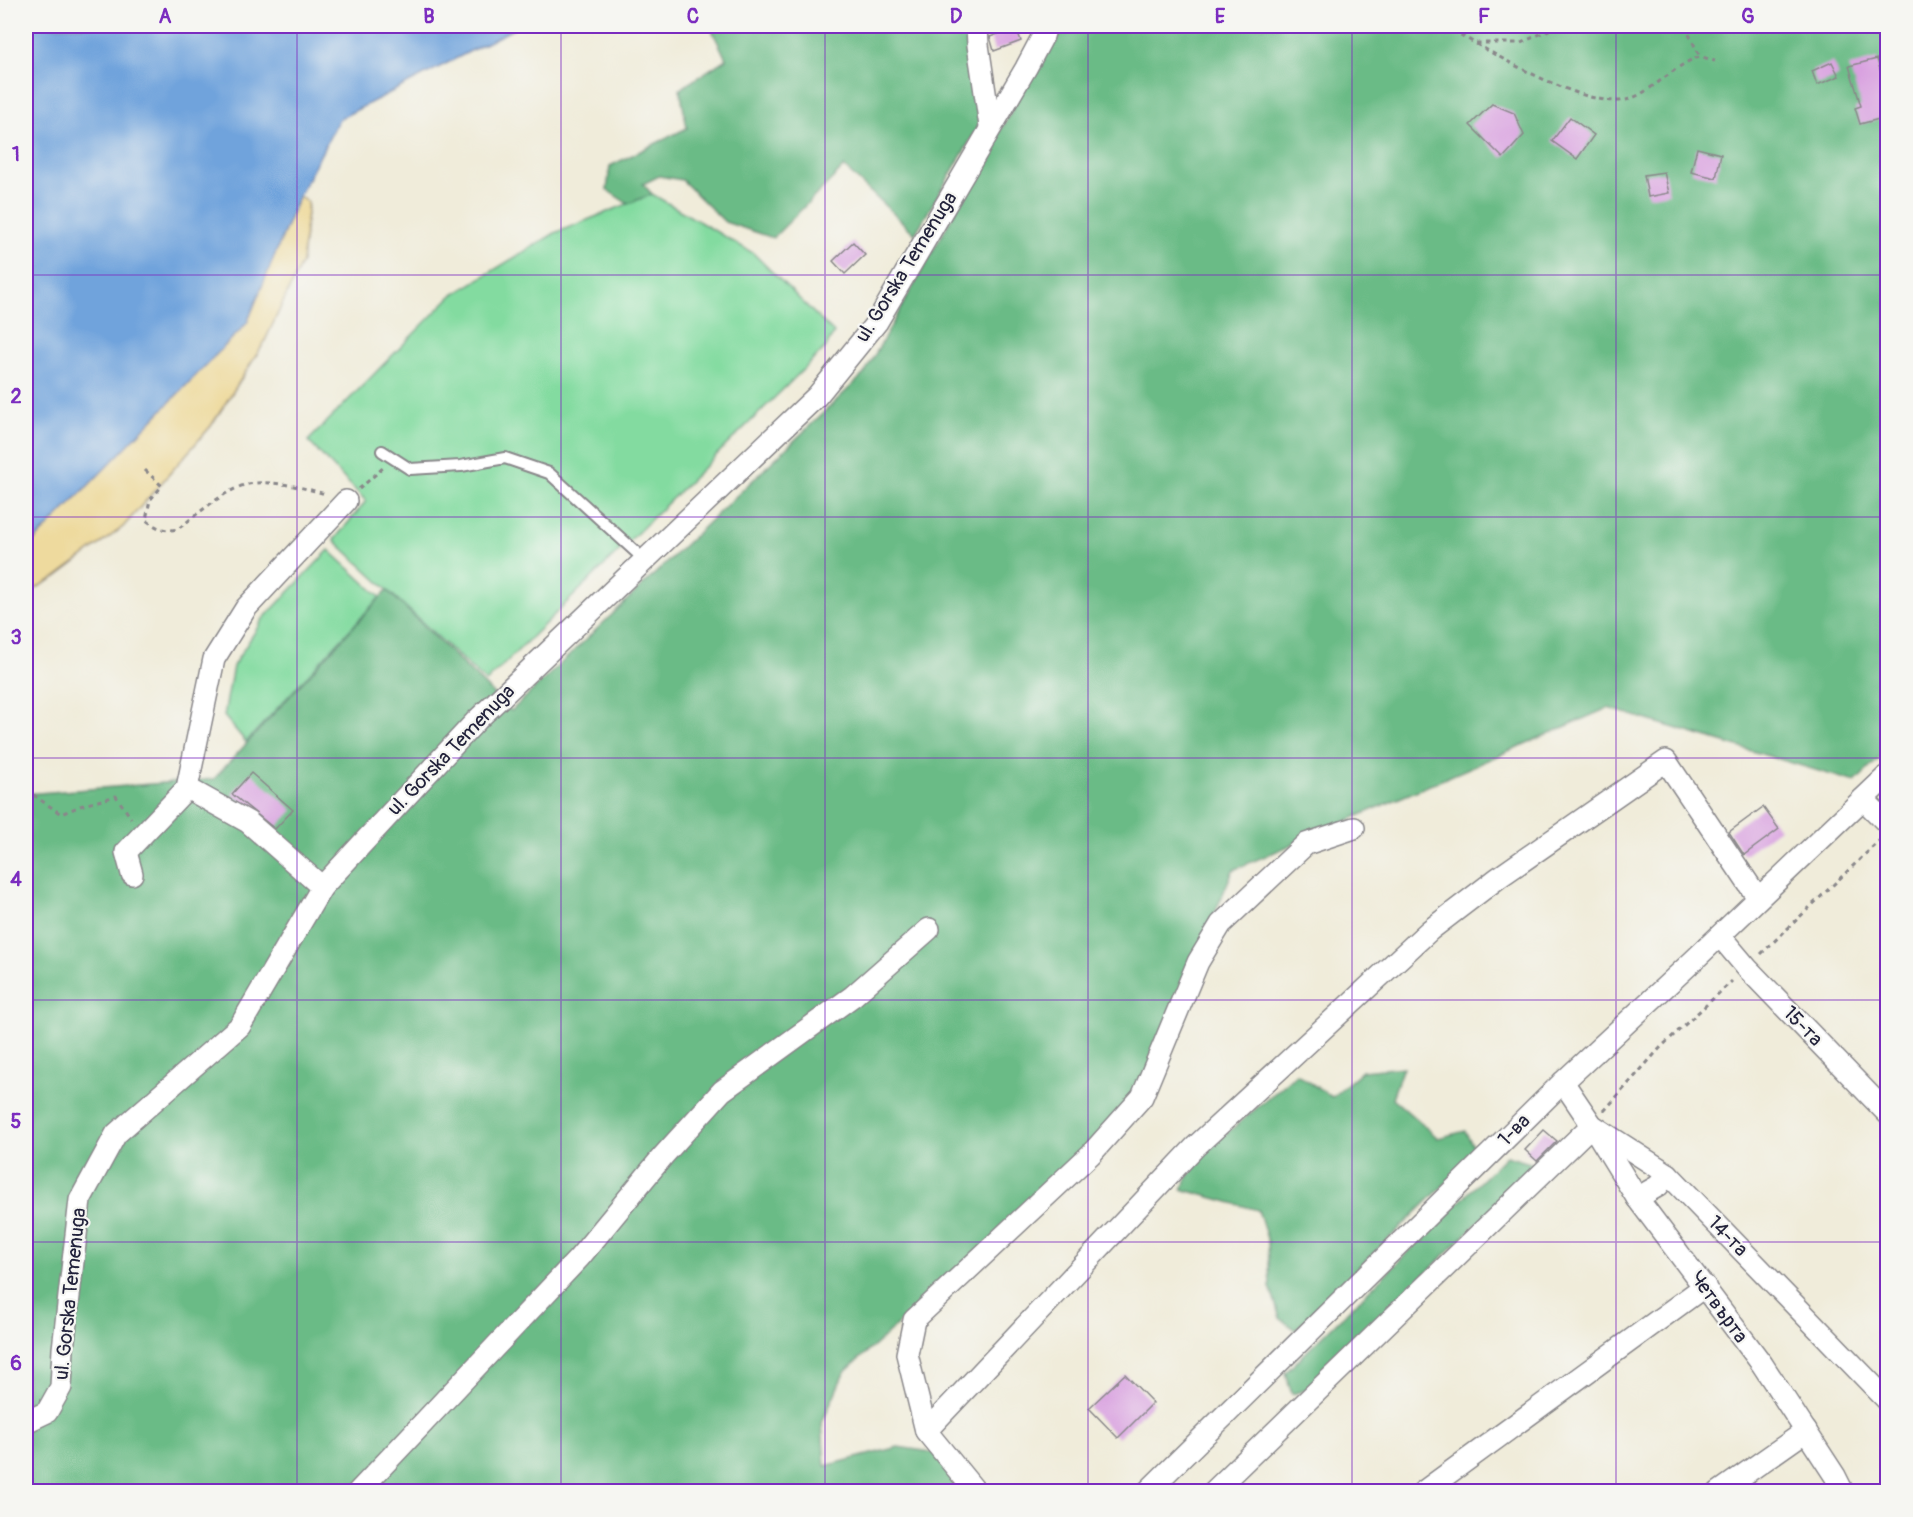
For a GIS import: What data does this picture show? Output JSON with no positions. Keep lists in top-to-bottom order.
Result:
{
  "streets": {
    "street": [
      "ul. Gorska Temenuga",
      "15-та",
      "1-ва",
      "14-та",
      "Четвърта"
    ]
  },
  "crossings": [
    ["15-та", "1-ва"],
    ["1-ва", "14-та"],
    ["14-та", "Четвърта"]
  ],
  "grid": {
    "columns": [
      "A",
      "B",
      "C",
      "D",
      "E",
      "F",
      "G"
    ],
    "rows": [
      "1",
      "2",
      "3",
      "4",
      "5",
      "6"
    ]
  }
}
